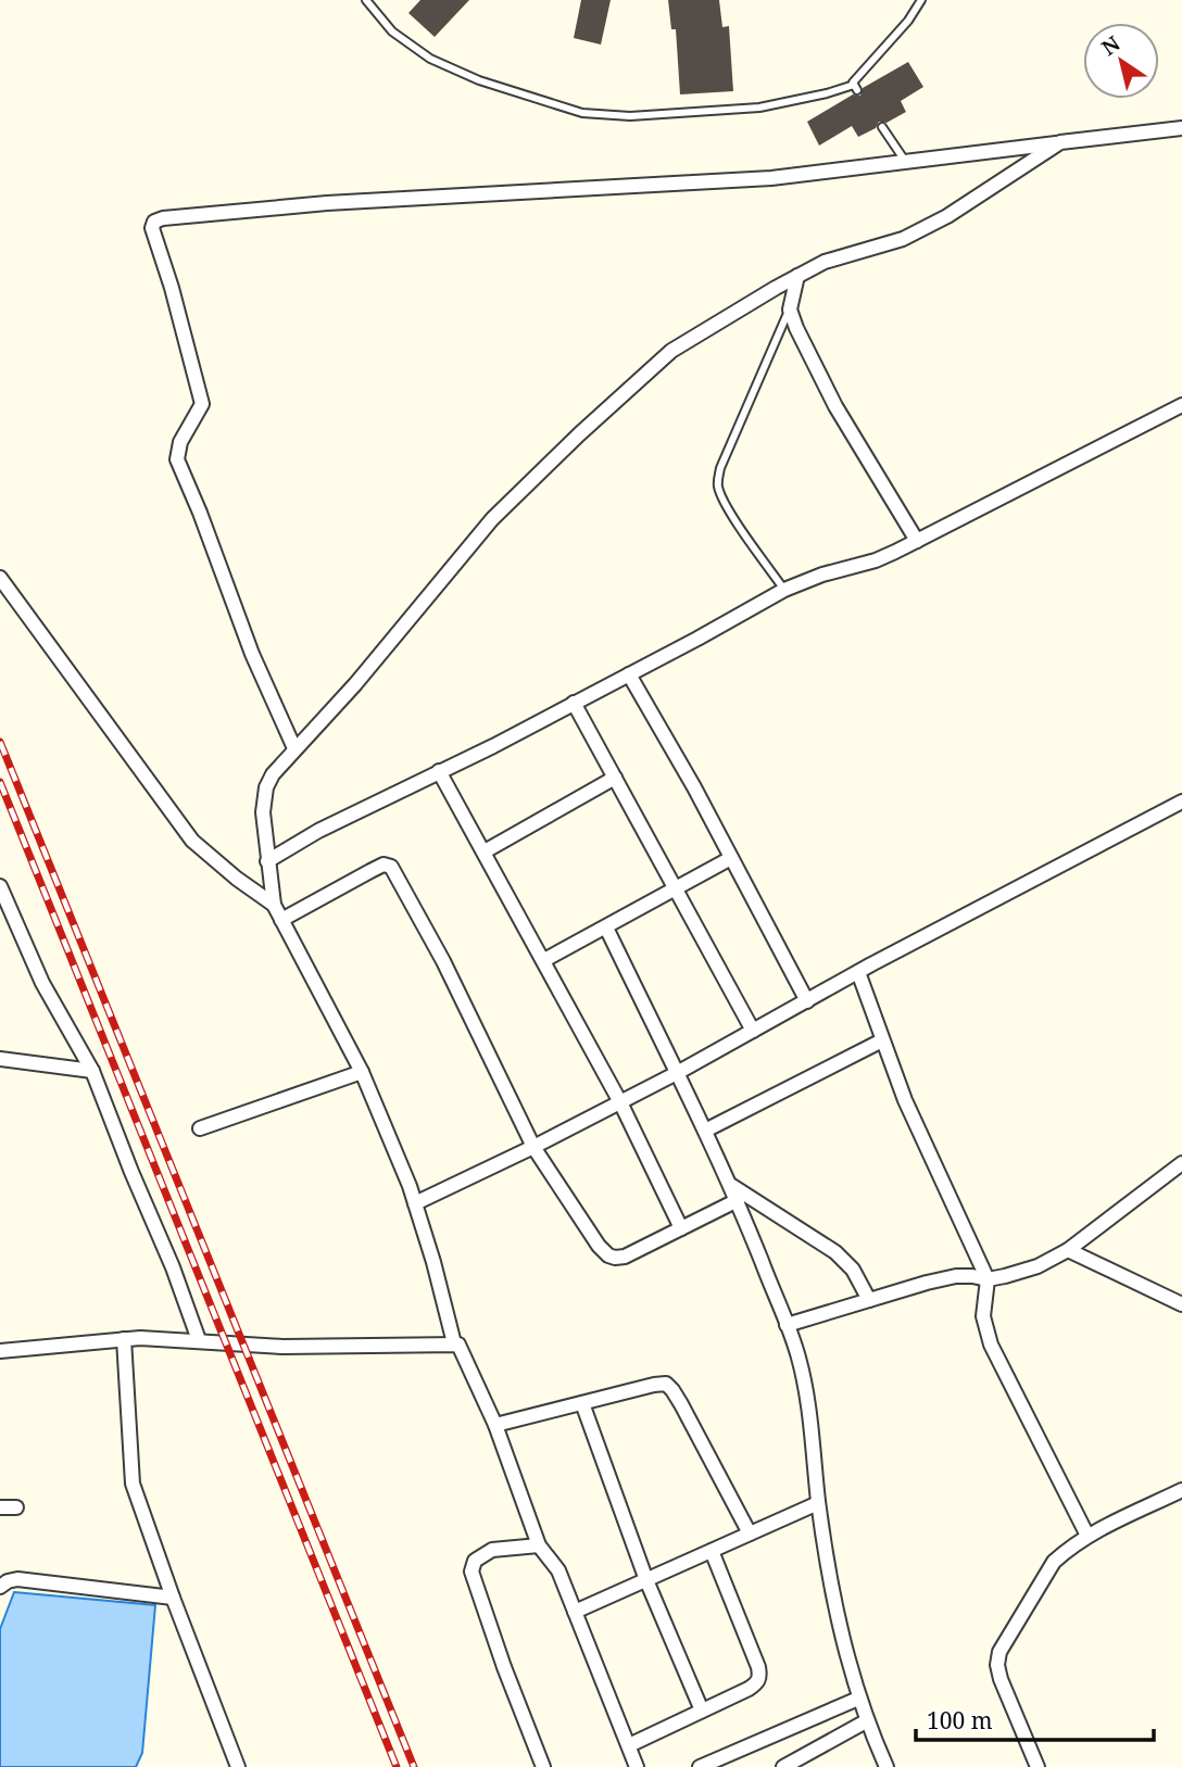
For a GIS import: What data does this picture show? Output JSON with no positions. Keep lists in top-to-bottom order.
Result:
{
  "scale_bar": "100 m",
  "north": "top left"
}
